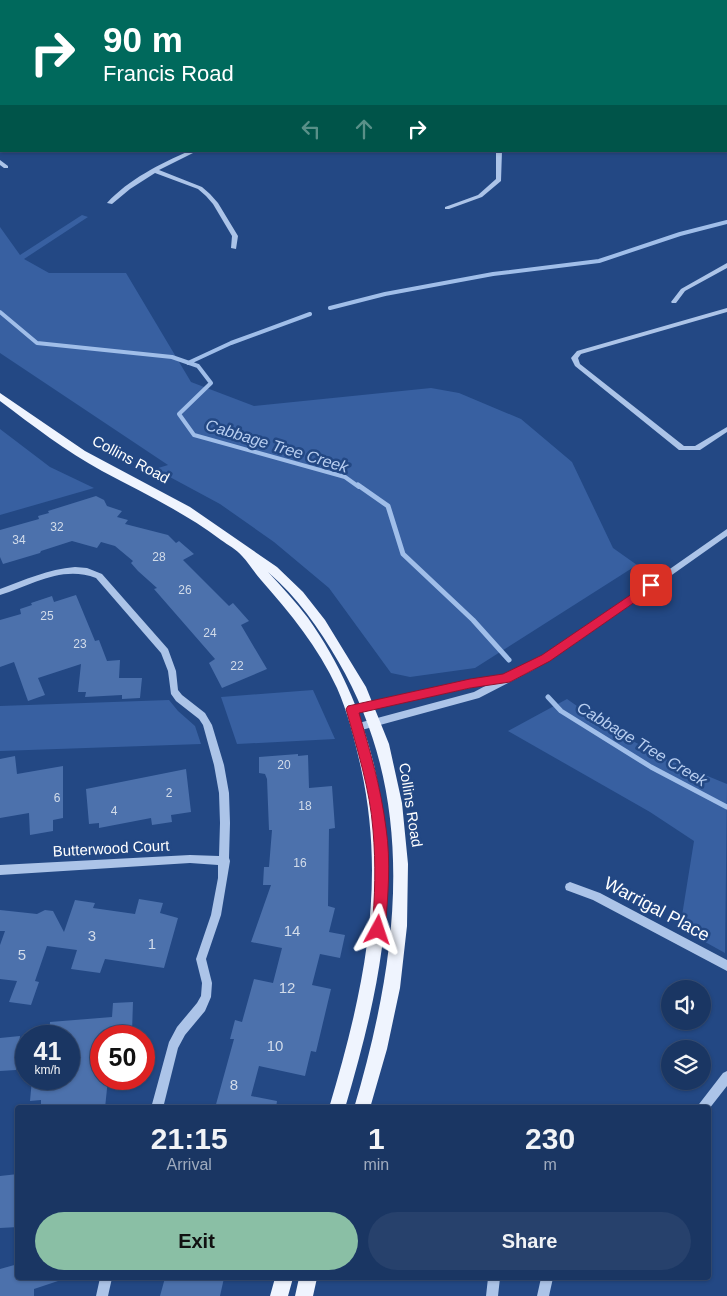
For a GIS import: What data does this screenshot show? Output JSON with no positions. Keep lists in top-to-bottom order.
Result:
{
  "streets": {
    "main road": ["Collins Road"],
    "street": ["Butterwood Court", "Warrigal Place"]
  },
  "water": ["Cabbage Tree Creek"],
  "house_numbers": [
    "32",
    "34",
    "28",
    "26",
    "25",
    "24",
    "23",
    "22",
    "20",
    "2",
    "6",
    "18",
    "4",
    "16",
    "14",
    "3",
    "1",
    "5",
    "12",
    "10",
    "8"
  ],
  "page": {
    "turn": ["90 m", "Francis Road"],
    "speed": "41 km/h",
    "limit": "50",
    "eta": [
      "21:15",
      "Arrival",
      "1",
      "min",
      "230",
      "m"
    ],
    "buttons": ["Exit", "Share"]
  }
}
